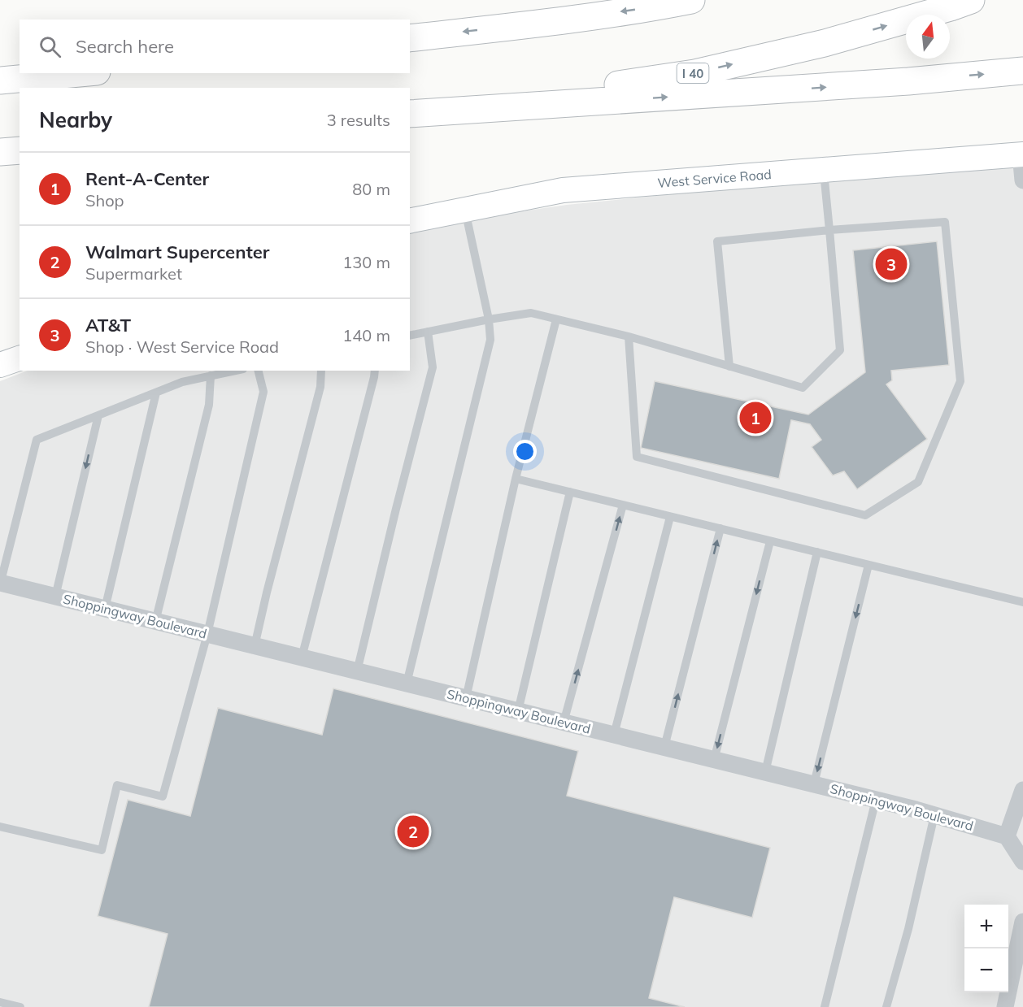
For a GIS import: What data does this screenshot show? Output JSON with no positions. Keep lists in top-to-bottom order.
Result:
{
  "streets": {
    "highway": ["I 40"],
    "main road": ["West Service Road"],
    "street": ["Shoppingway Boulevard"]
  },
  "north": "top",
  "page": {
    "search": "Search here",
    "heading": ["Nearby", "3 results"],
    "list": [
      {
        "mark": "1",
        "name": "Rent-A-Center",
        "note": "Shop",
        "value": "80 m"
      },
      {
        "mark": "2",
        "name": "Walmart Supercenter",
        "note": "Supermarket",
        "value": "130 m"
      },
      {
        "mark": "3",
        "name": "AT&T",
        "note": "Shop · West Service Road",
        "value": "140 m"
      }
    ],
    "pins": ["3", "1", "2"],
    "map_buttons": ["+", "−"]
  }
}
